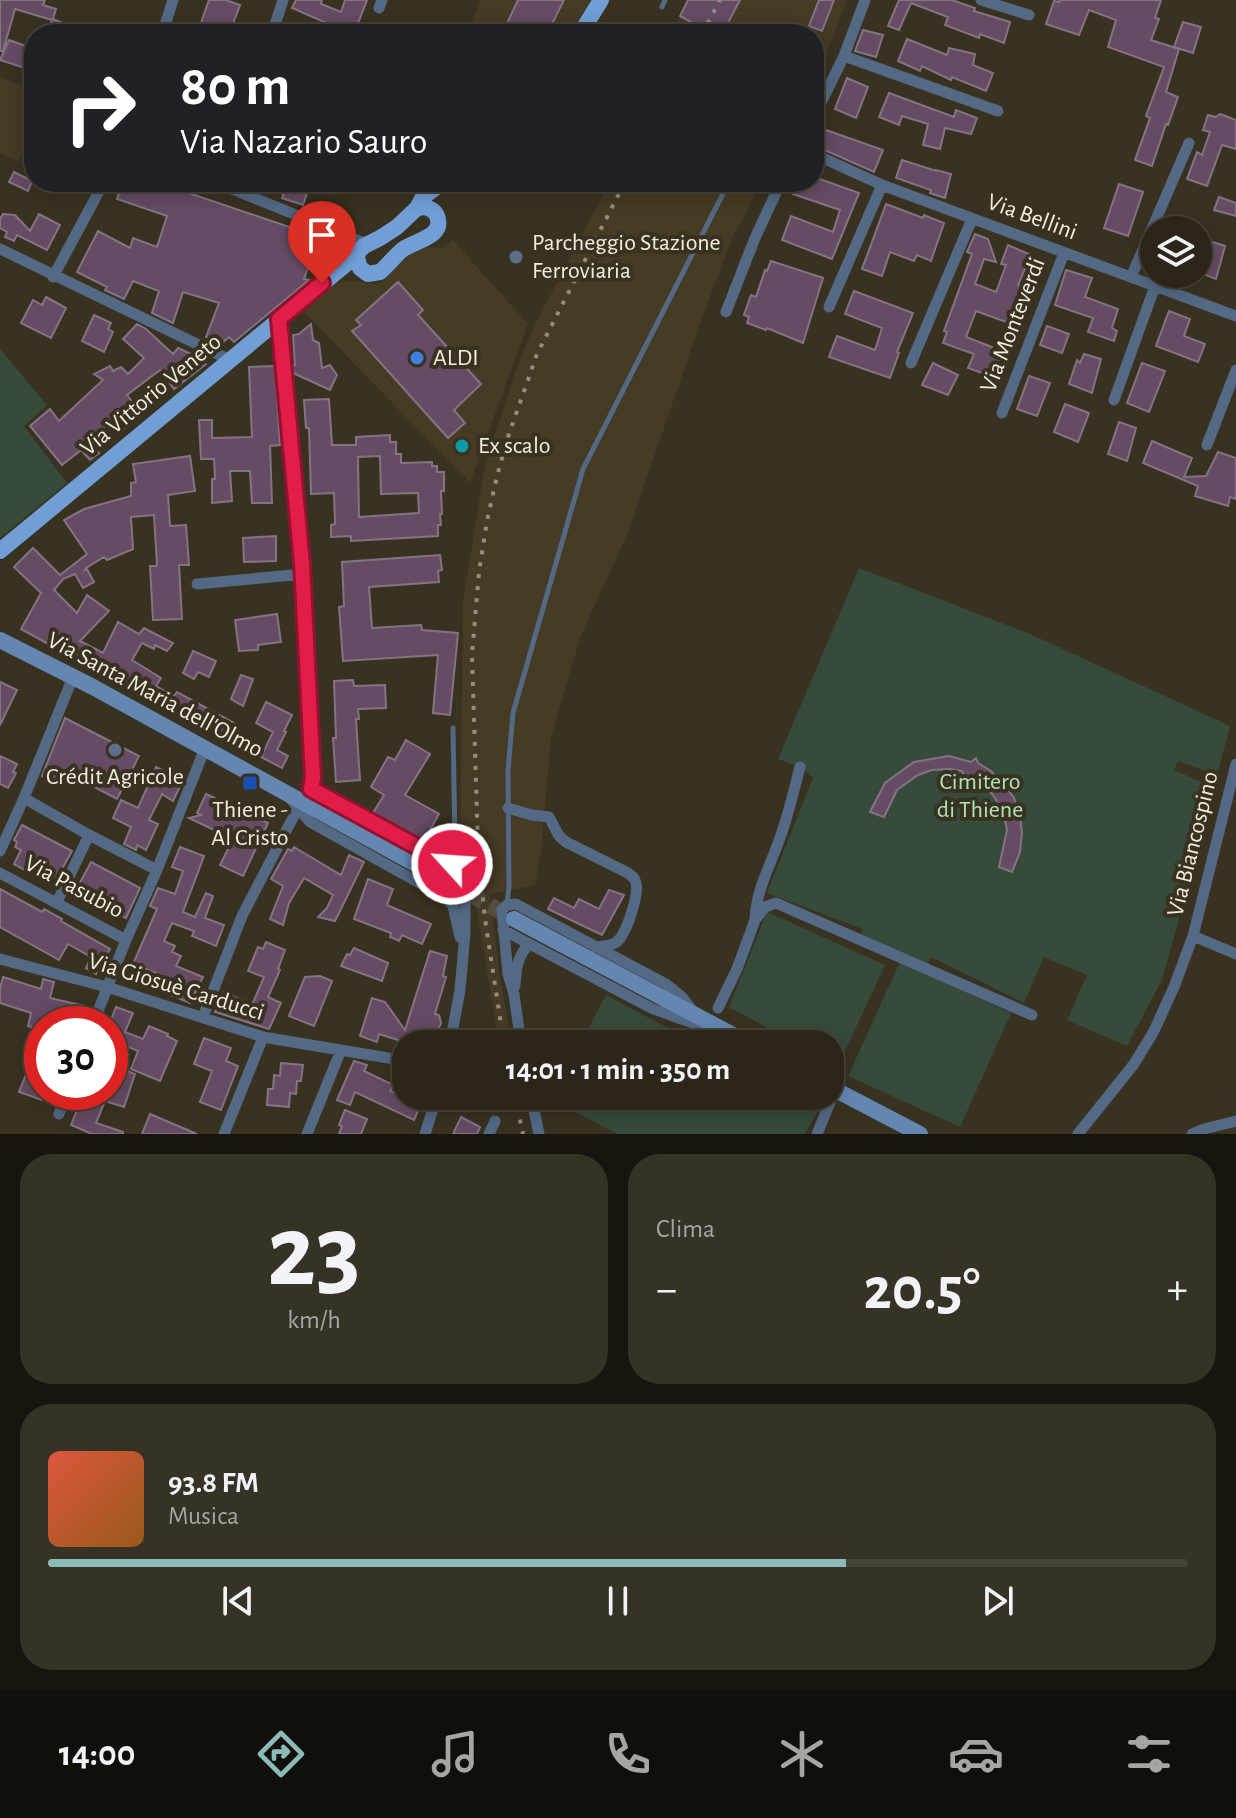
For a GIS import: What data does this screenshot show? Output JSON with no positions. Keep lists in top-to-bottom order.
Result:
{
  "streets": {
    "main road": ["Via Vittorio Veneto", "Via Santa Maria dell'Olmo"],
    "street": [
      "Via Bellini",
      "Via Monteverdi",
      "Via Biancospino",
      "Via Pasubio",
      "Via Giosuè Carducci"
    ]
  },
  "crossings": [
    ["Via Bellini", "Via Monteverdi"]
  ],
  "parks": ["Cimitero di Thiene"],
  "places": {
    "other": [
      "Parcheggio Stazione Ferroviaria",
      "ALDI",
      "Ex scalo",
      "Crédit Agricole"
    ],
    "transit": ["Thiene - Al Cristo"]
  },
  "page": {
    "turn": ["80 m", "Via Nazario Sauro"],
    "limit": "30",
    "trip": "14:01 · 1 min · 350 m",
    "tile": [
      ["23", "km/h"],
      "Clima"
    ],
    "heat": ["−", "20.5°", "+"],
    "song": ["93.8 FM", "Musica"],
    "tabs": "14:00"
  }
}
